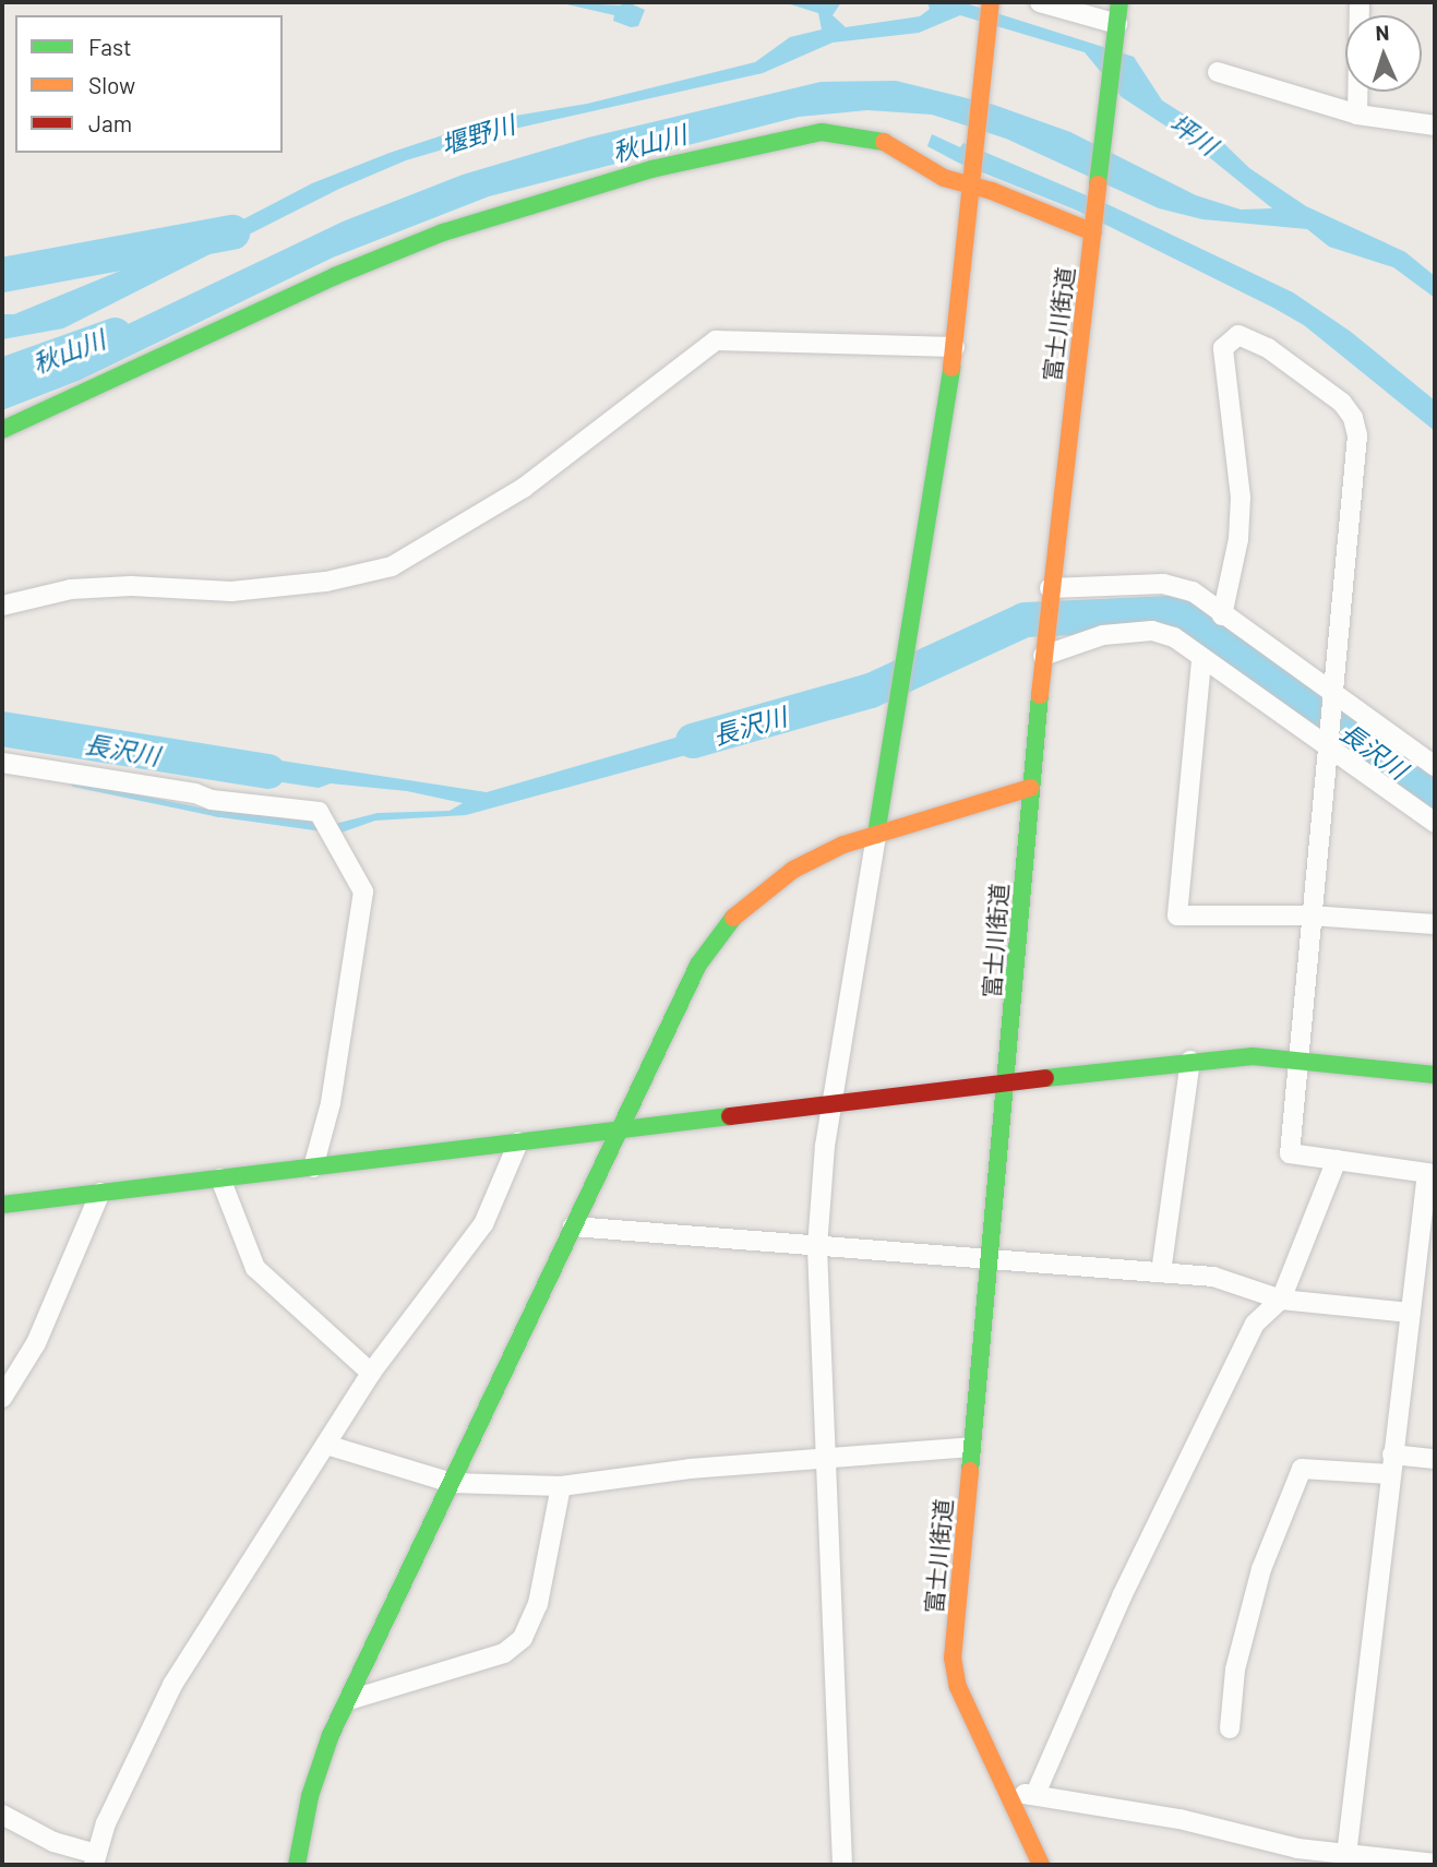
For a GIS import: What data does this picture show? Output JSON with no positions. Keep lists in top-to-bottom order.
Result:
{
  "streets": {
    "street": ["富士川街道"]
  },
  "water": [
    "堰野川",
    "坪川",
    "秋山川",
    "長沢川"
  ],
  "legend": ["Fast", "Slow", "Jam"],
  "north": "top"
}
